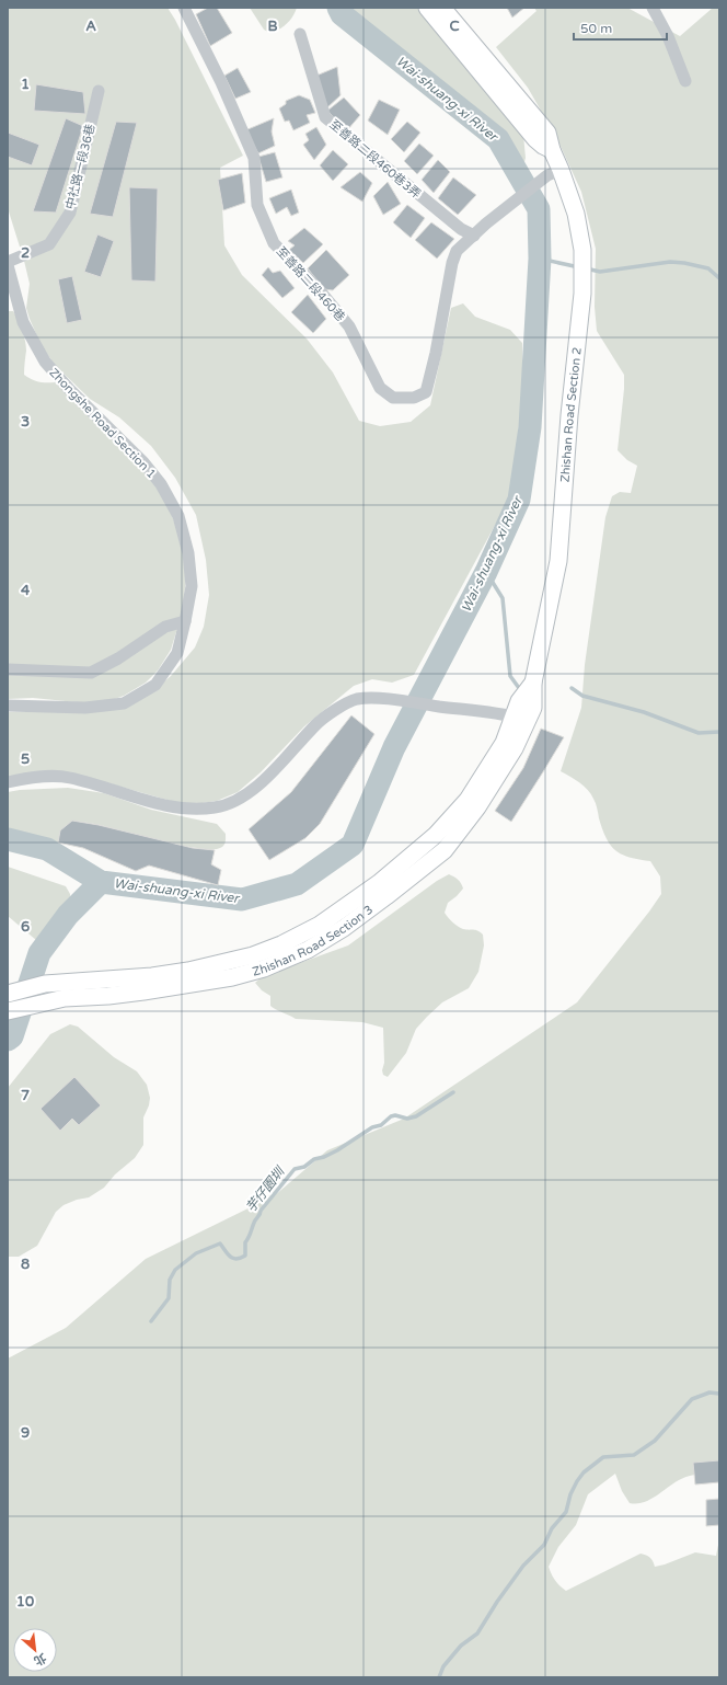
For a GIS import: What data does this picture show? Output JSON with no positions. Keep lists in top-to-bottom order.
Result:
{
  "streets": {
    "street": [
      "至善路二段460巷3弄",
      "中社路一段36巷",
      "至善路二段460巷",
      "Zhishan Road Section 2",
      "Zhongshe Road Section 1",
      "Zhishan Road Section 3"
    ]
  },
  "crossings": [
    ["至善路二段460巷3弄", "至善路二段460巷"],
    ["中社路一段36巷", "Zhongshe Road Section 1"],
    ["至善路二段460巷", "Zhishan Road Section 2"],
    ["Zhishan Road Section 2", "Zhishan Road Section 3"]
  ],
  "water": ["Wai-shuang-xi River", "芋仔園圳"],
  "scale_bar": "50 m",
  "north": "bottom right",
  "grid": {
    "columns": ["A", "B", "C"],
    "rows": [
      "1",
      "2",
      "3",
      "4",
      "5",
      "6",
      "7",
      "8",
      "9",
      "10"
    ]
  }
}
